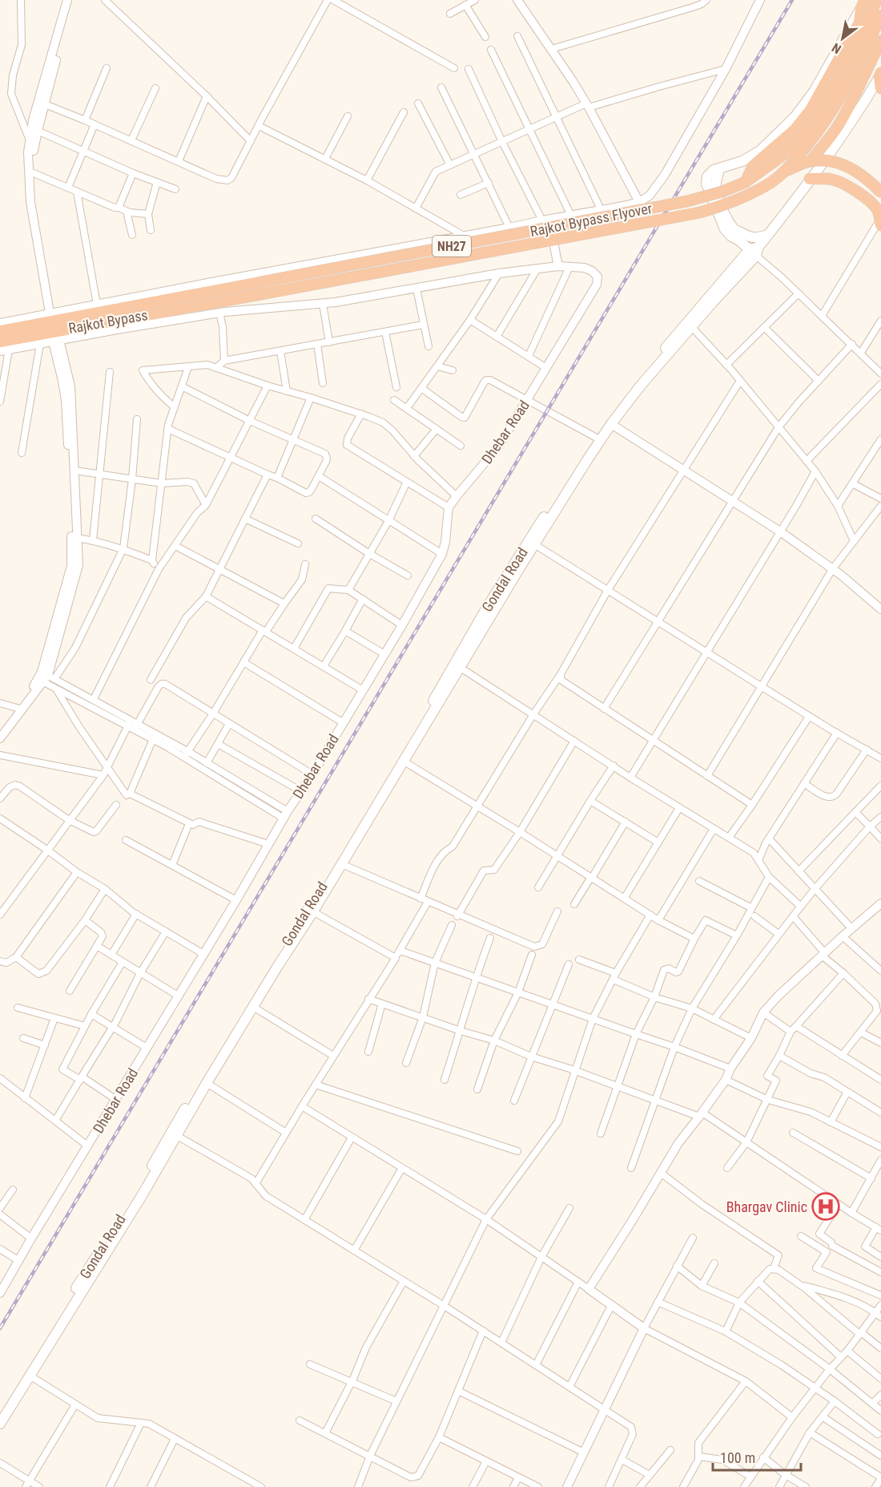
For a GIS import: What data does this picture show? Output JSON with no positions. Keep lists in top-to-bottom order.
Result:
{
  "streets": {
    "highway": ["Rajkot Bypass Flyover", "NH27", "Rajkot Bypass"],
    "main road": ["Gondal Road"],
    "street": ["Dhebar Road"]
  },
  "crossings": [
    ["Rajkot Bypass Flyover", "Rajkot Bypass"]
  ],
  "places": {
    "hospital": ["Bhargav Clinic"]
  },
  "scale_bar": "100 m",
  "north": "bottom left"
}
